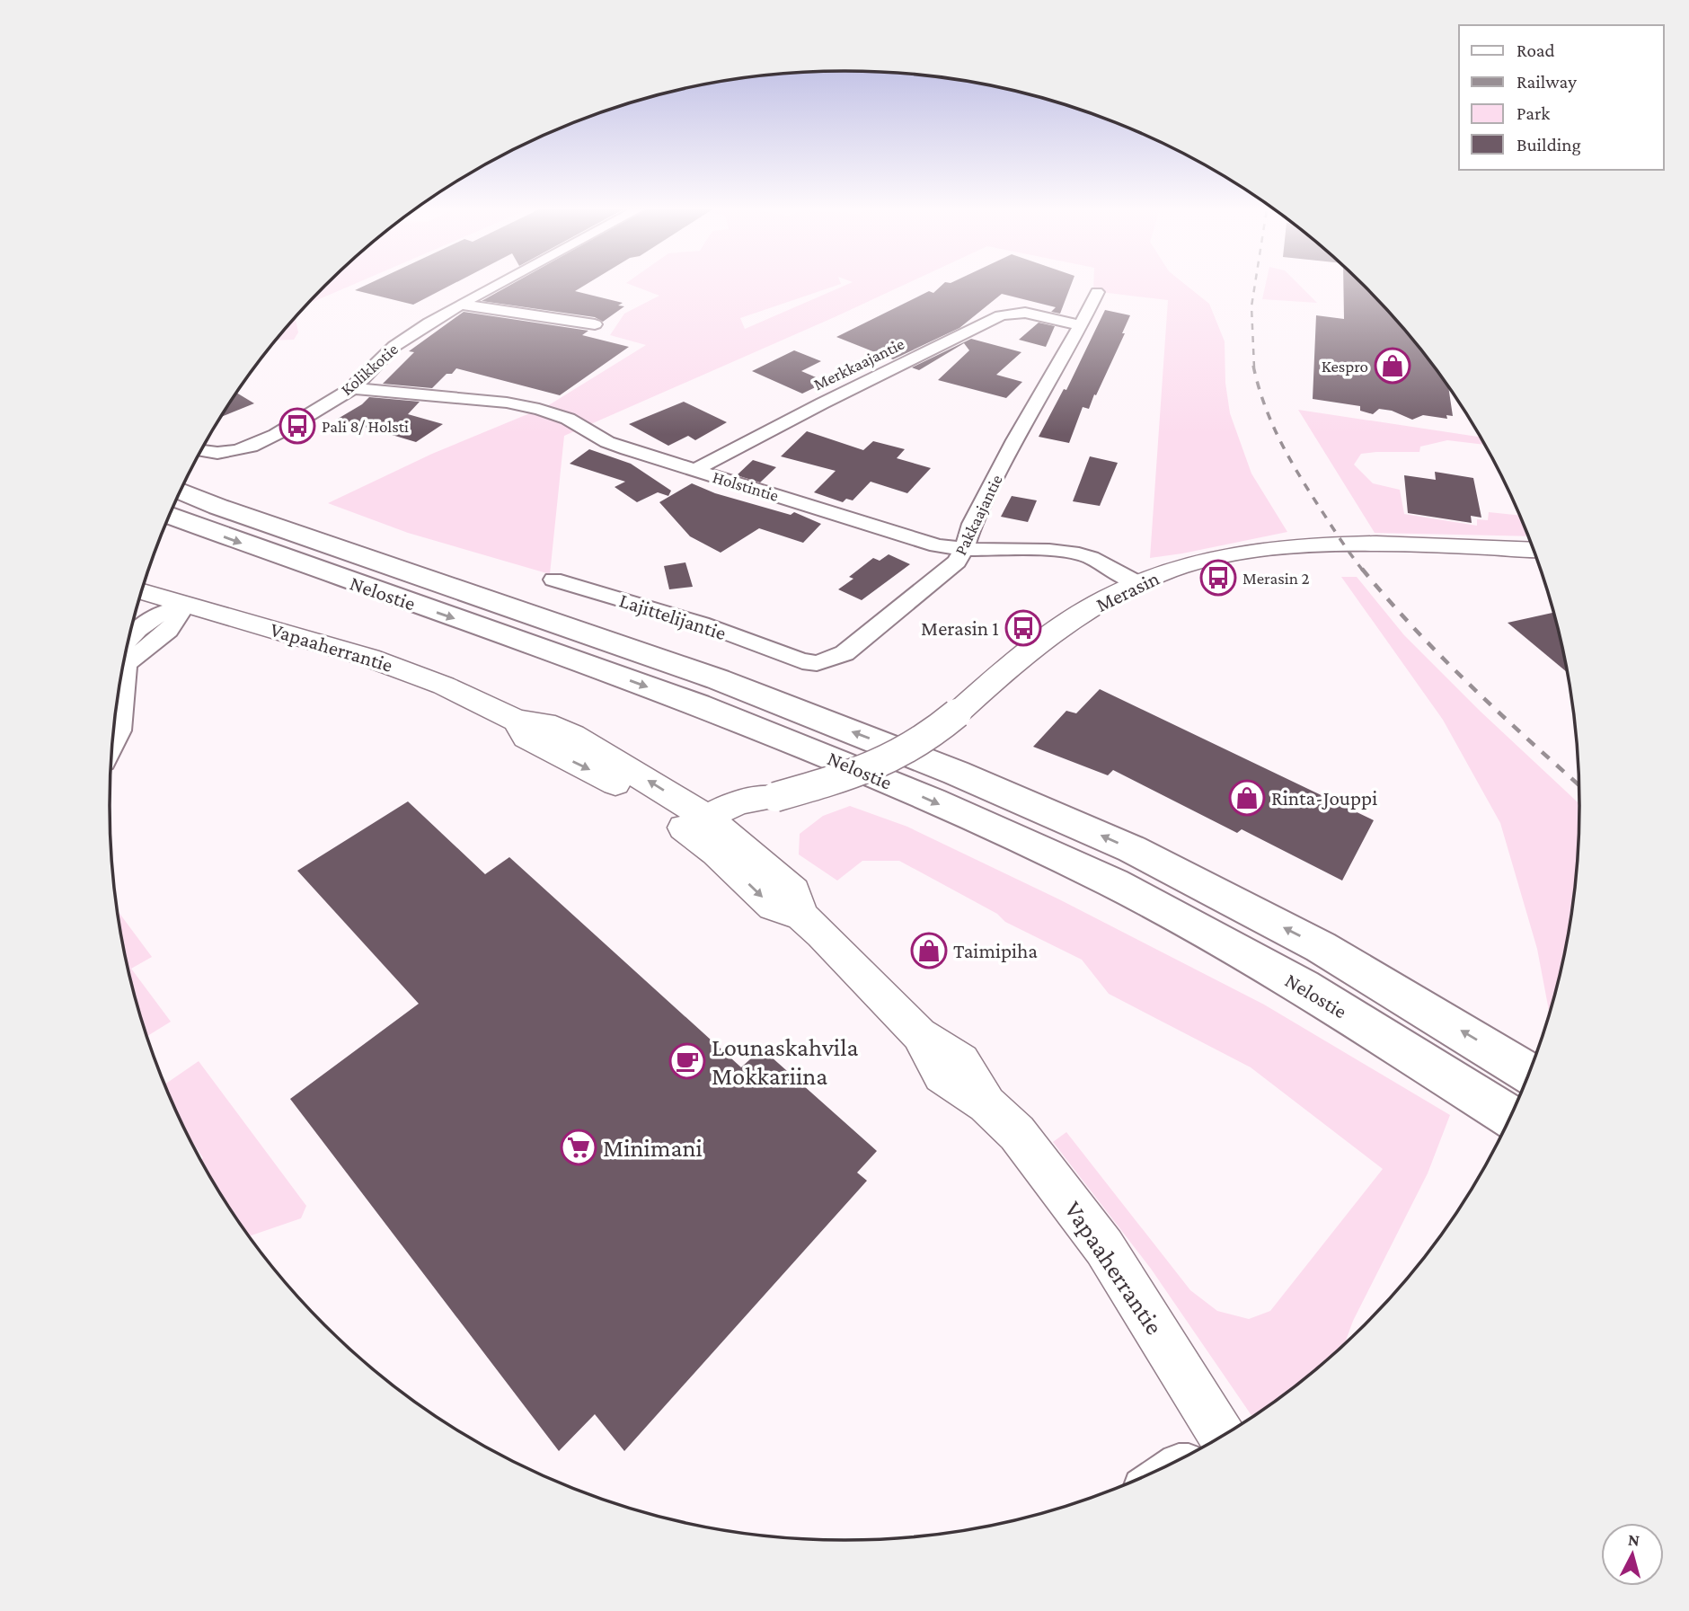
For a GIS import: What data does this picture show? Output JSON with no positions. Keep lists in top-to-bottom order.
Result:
{
  "streets": {
    "highway": ["Nelostie"],
    "street": [
      "Merkkaajantie",
      "Kolikkotie",
      "Holstintie",
      "Pakkaajantie",
      "Merasin",
      "Lajittelijantie",
      "Vapaaherrantie"
    ]
  },
  "crossings": [
    ["Merkkaajantie", "Holstintie"],
    ["Merkkaajantie", "Pakkaajantie"],
    ["Kolikkotie", "Holstintie"],
    ["Holstintie", "Pakkaajantie"],
    ["Holstintie", "Merasin"],
    ["Pakkaajantie", "Lajittelijantie"],
    ["Merasin", "Vapaaherrantie"]
  ],
  "places": {
    "shop": ["Kespro", "Rinta-Jouppi", "Taimipiha"],
    "bus stop": ["Pali 8/ Holsti", "Merasin 2", "Merasin 1"],
    "cafe": ["Lounaskahvila Mokkariina"],
    "supermarket": ["Minimani"]
  },
  "legend": [
    "Road",
    "Railway",
    "Park",
    "Building"
  ],
  "north": "top"
}
